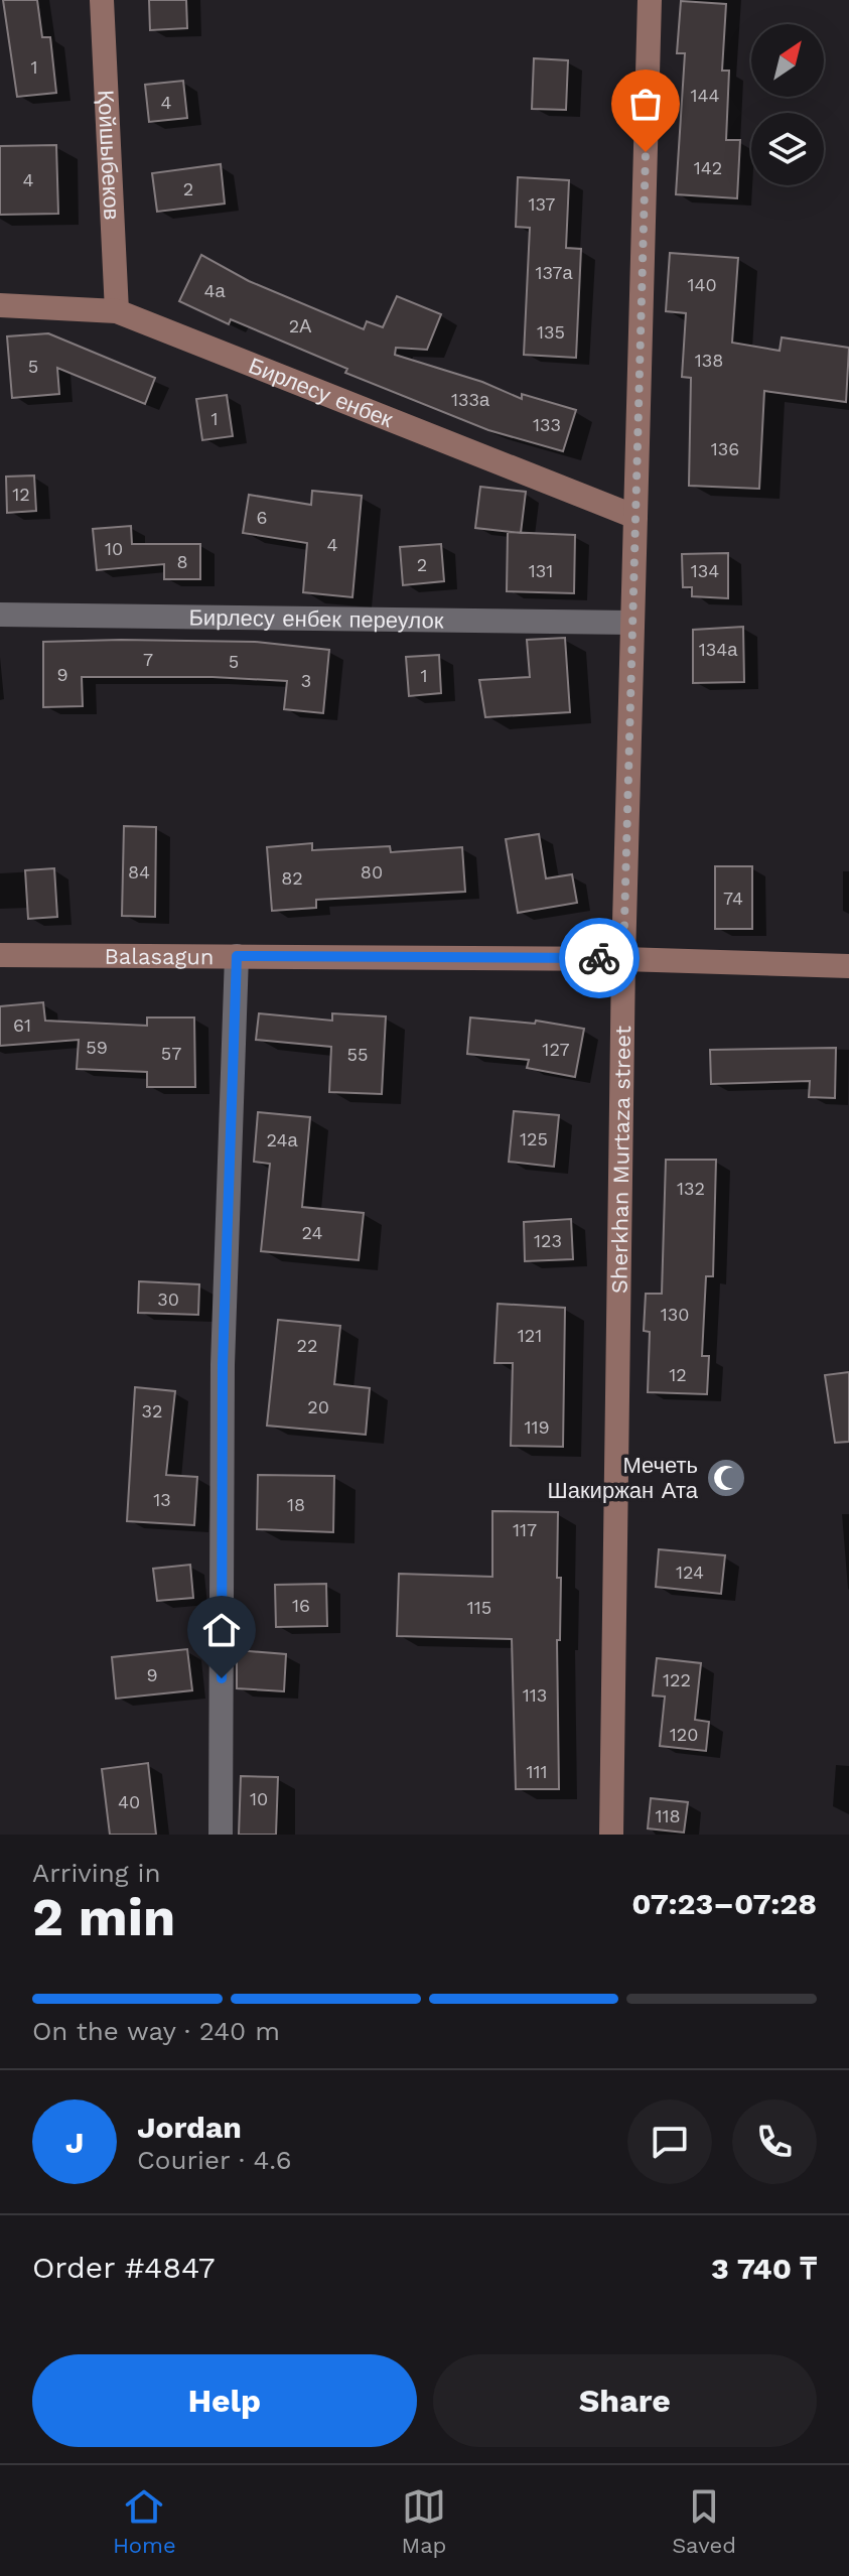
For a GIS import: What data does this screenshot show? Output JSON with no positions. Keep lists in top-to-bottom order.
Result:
{
  "streets": {
    "street": [
      "Қойшыбеков",
      "Бирлесу енбек",
      "Бирлесу енбек переулок",
      "Balasagun",
      "Sherkhan Murtaza street"
    ]
  },
  "crossings": [
    ["Қойшыбеков", "Бирлесу енбек"],
    ["Бирлесу енбек", "Sherkhan Murtaza street"],
    ["Бирлесу енбек переулок", "Sherkhan Murtaza street"],
    ["Balasagun", "Sherkhan Murtaza street"]
  ],
  "places": {
    "mosque": ["Мечеть Шакиржан Ата"]
  },
  "house_numbers": [
    "1",
    "144",
    "4",
    "142",
    "4",
    "2",
    "137",
    "137а",
    "140",
    "4а",
    "2А",
    "135",
    "138",
    "5",
    "133а",
    "1",
    "133",
    "136",
    "12",
    "6",
    "4",
    "10",
    "8",
    "2",
    "131",
    "134",
    "134а",
    "7",
    "5",
    "9",
    "1",
    "3",
    "84",
    "80",
    "82",
    "74",
    "61",
    "59",
    "127",
    "57",
    "55",
    "125",
    "24а",
    "132",
    "24",
    "123",
    "30",
    "130",
    "121",
    "22",
    "12",
    "20",
    "32",
    "119",
    "13",
    "18",
    "117",
    "124",
    "16",
    "115",
    "9",
    "122",
    "113",
    "120",
    "111",
    "10",
    "40",
    "118"
  ],
  "north": "top right",
  "page": {
    "heading": ["2 min", "Arriving in", "07:23–07:28"],
    "panel": [
      "Jordan",
      "Courier · 4.6",
      "Order #4847",
      "3 740 ₸"
    ],
    "bar": "On the way · 240 m",
    "round": "J",
    "buttons": ["Help", "Share"],
    "tabs": ["Home", "Map", "Saved"]
  }
}
